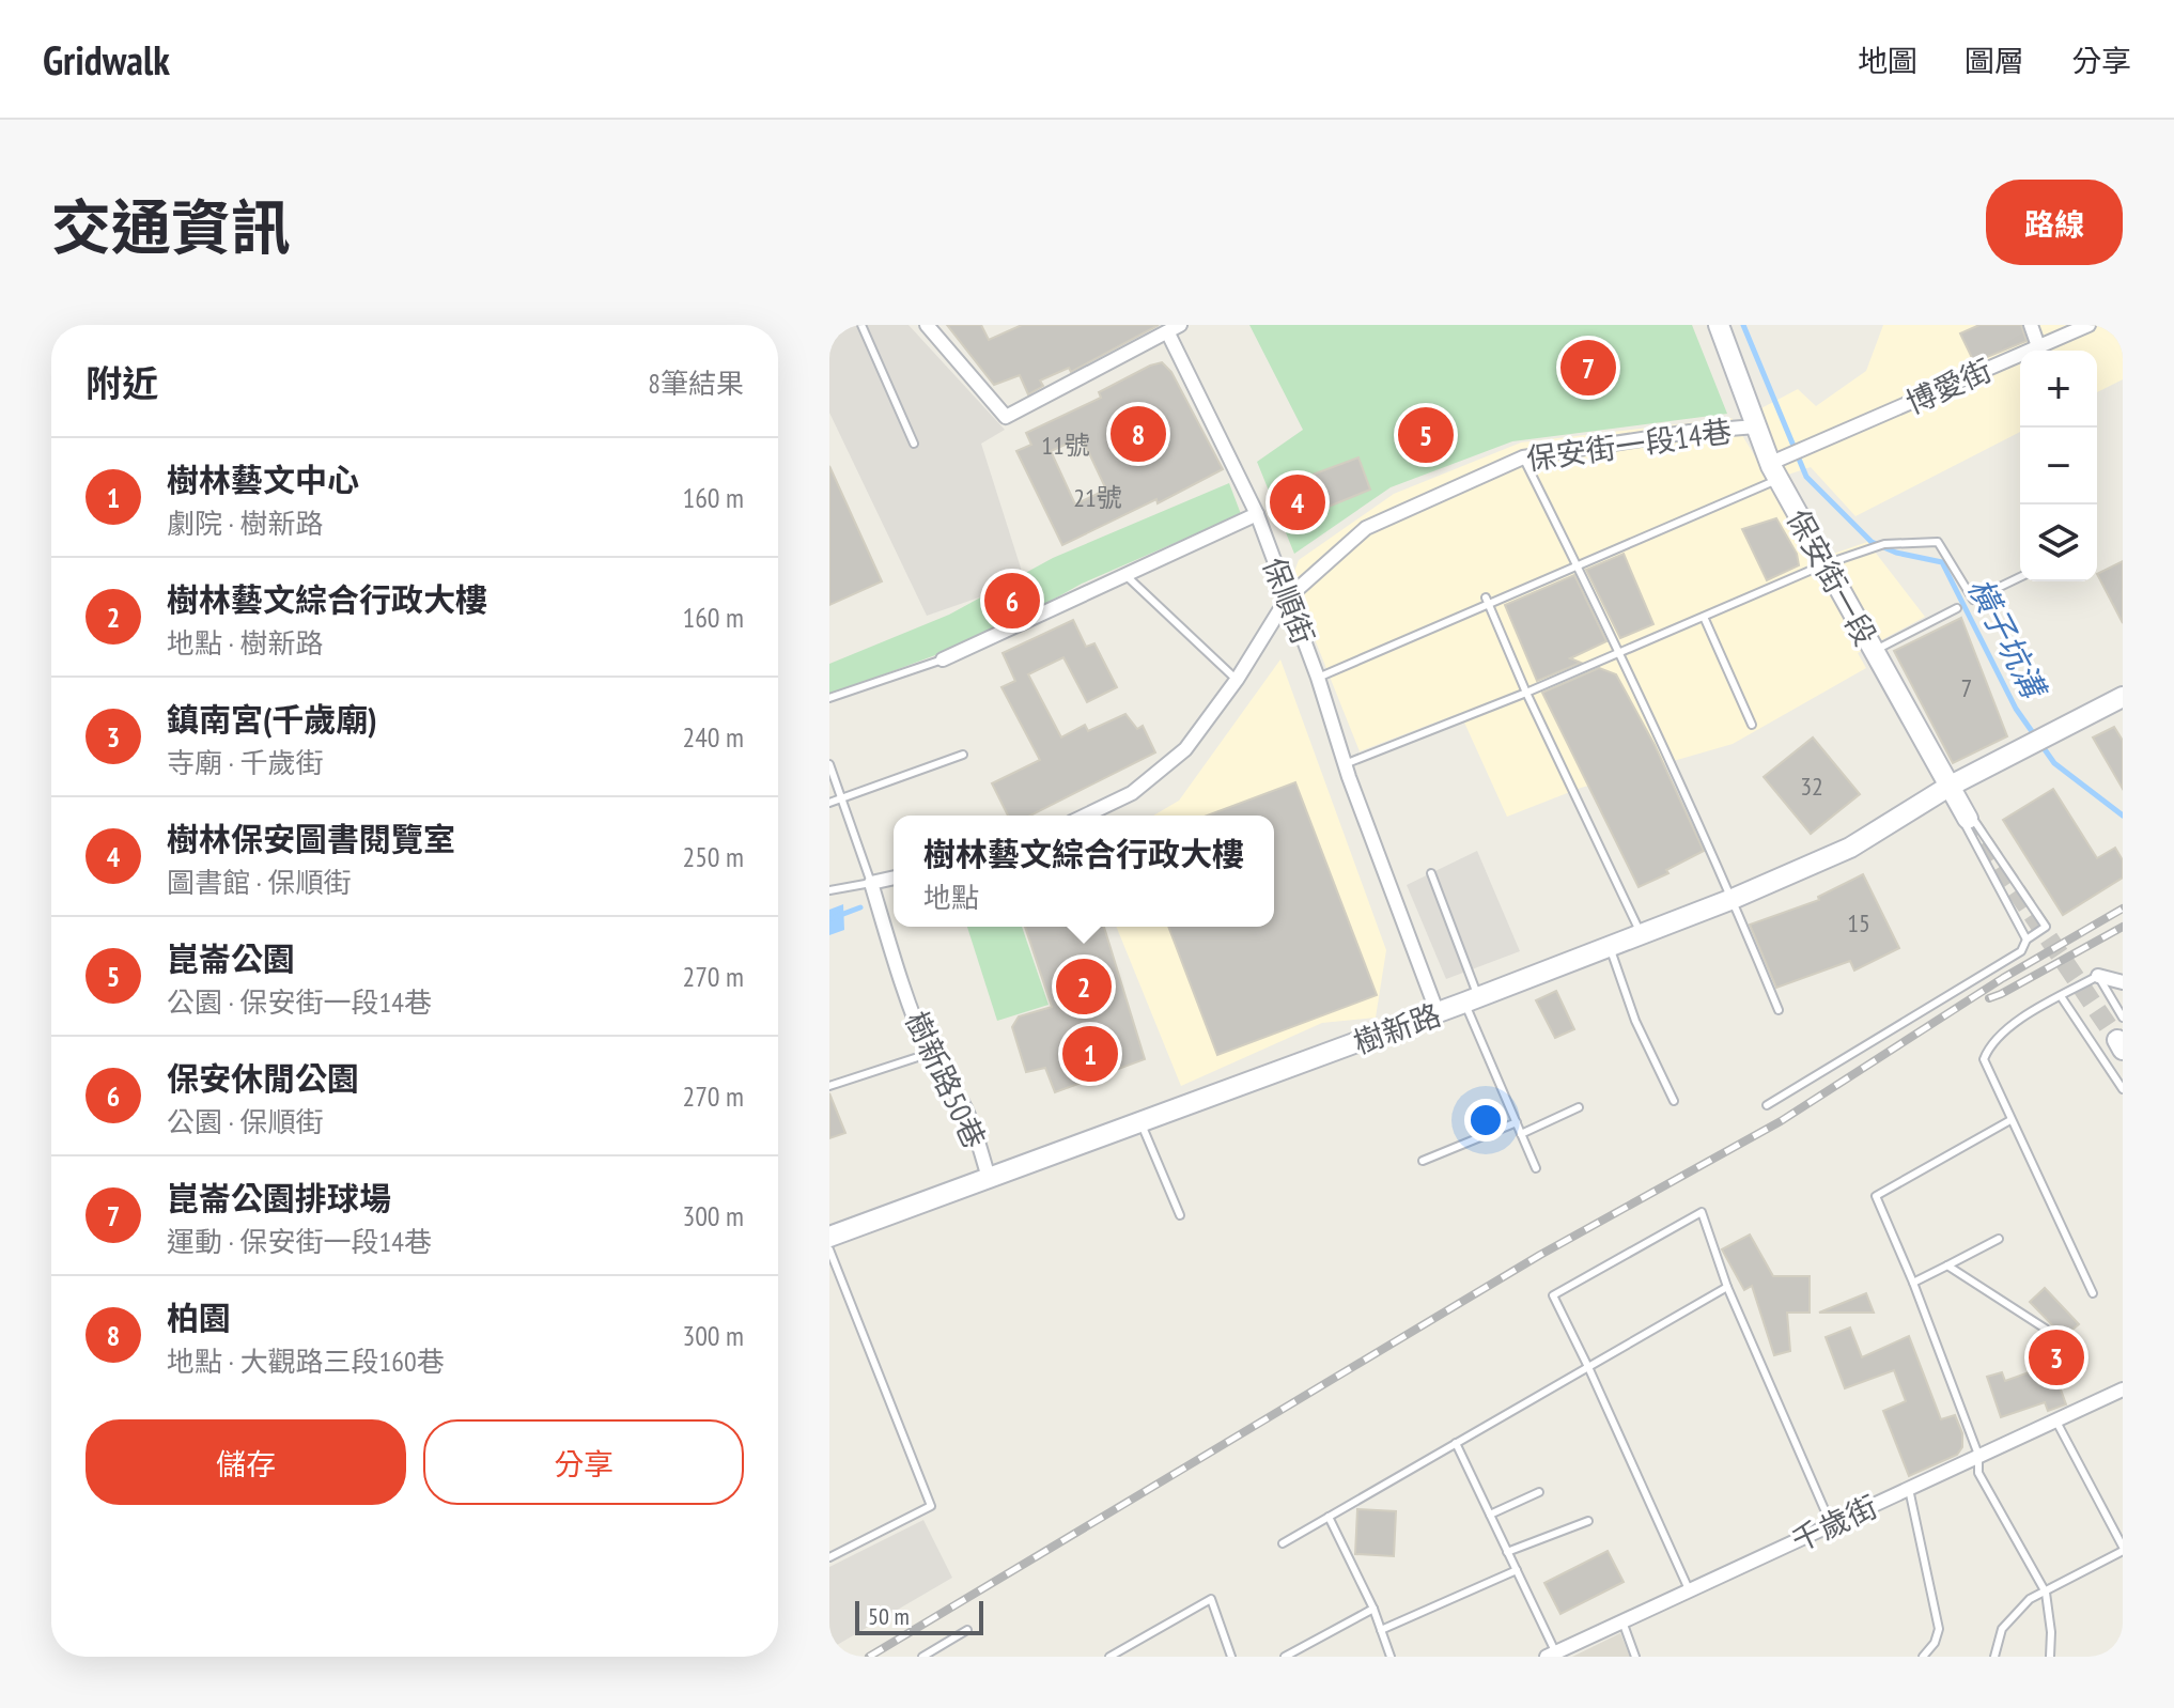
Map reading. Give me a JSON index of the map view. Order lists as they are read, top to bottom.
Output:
{
  "streets": {
    "main road": ["保安街一段", "樹新路"],
    "street": [
      "博愛街",
      "保安街一段14巷",
      "保順街",
      "樹新路50巷",
      "千歲街"
    ]
  },
  "crossings": [
    ["博愛街", "保安街一段"],
    ["保安街一段14巷", "保安街一段"],
    ["保安街一段14巷", "保順街"],
    ["保安街一段", "樹新路"],
    ["保順街", "樹新路"],
    ["樹新路", "樹新路50巷"]
  ],
  "water": ["橫子坑溝"],
  "house_numbers": [
    "11號",
    "21號",
    "7",
    "32",
    "15"
  ],
  "scale_bar": "50 m",
  "page": {
    "header": "Gridwalk",
    "nav": ["地圖", "圖層", "分享"],
    "title": "交通資訊",
    "buttons": [
      "路線",
      ["儲存", "分享"]
    ],
    "heading": ["附近", "8筆結果"],
    "pins": [
      "7",
      "8",
      "5",
      "4",
      "6",
      "2",
      "1",
      "3"
    ],
    "map_buttons": ["+", "−"],
    "list": [
      {
        "mark": "1",
        "name": "樹林藝文中心",
        "note": "劇院 · 樹新路",
        "value": "160 m"
      },
      {
        "mark": "2",
        "name": "樹林藝文綜合行政大樓",
        "note": "地點 · 樹新路",
        "value": "160 m"
      },
      {
        "mark": "3",
        "name": "鎮南宮(千歲廟)",
        "note": "寺廟 · 千歲街",
        "value": "240 m"
      },
      {
        "mark": "4",
        "name": "樹林保安圖書閱覽室",
        "note": "圖書館 · 保順街",
        "value": "250 m"
      },
      {
        "mark": "5",
        "name": "崑崙公園",
        "note": "公園 · 保安街一段14巷",
        "value": "270 m"
      },
      {
        "mark": "6",
        "name": "保安休閒公園",
        "note": "公園 · 保順街",
        "value": "270 m"
      },
      {
        "mark": "7",
        "name": "崑崙公園排球場",
        "note": "運動 · 保安街一段14巷",
        "value": "300 m"
      },
      {
        "mark": "8",
        "name": "柏園",
        "note": "地點 · 大觀路三段160巷",
        "value": "300 m"
      }
    ],
    "popup": ["樹林藝文綜合行政大樓", "地點"],
    "scale": "50 m"
  }
}
